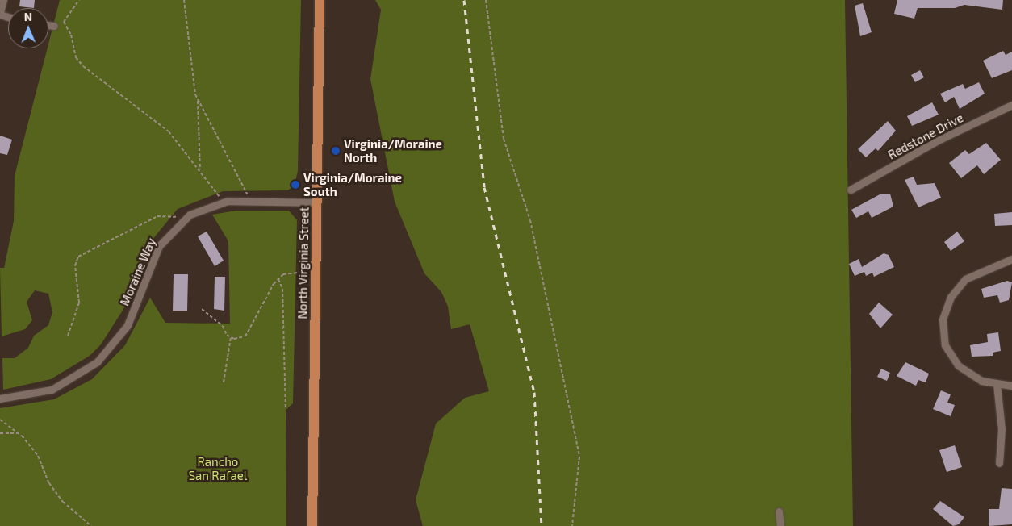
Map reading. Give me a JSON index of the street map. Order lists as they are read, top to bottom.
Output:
{
  "streets": {
    "main road": ["North Virginia Street"],
    "street": ["Redstone Drive", "Moraine Way"]
  },
  "crossings": [
    ["North Virginia Street", "Moraine Way"]
  ],
  "parks": ["Rancho San Rafael"],
  "places": ["Virginia/Moraine North", "Virginia/Moraine South"],
  "north": "top"
}
